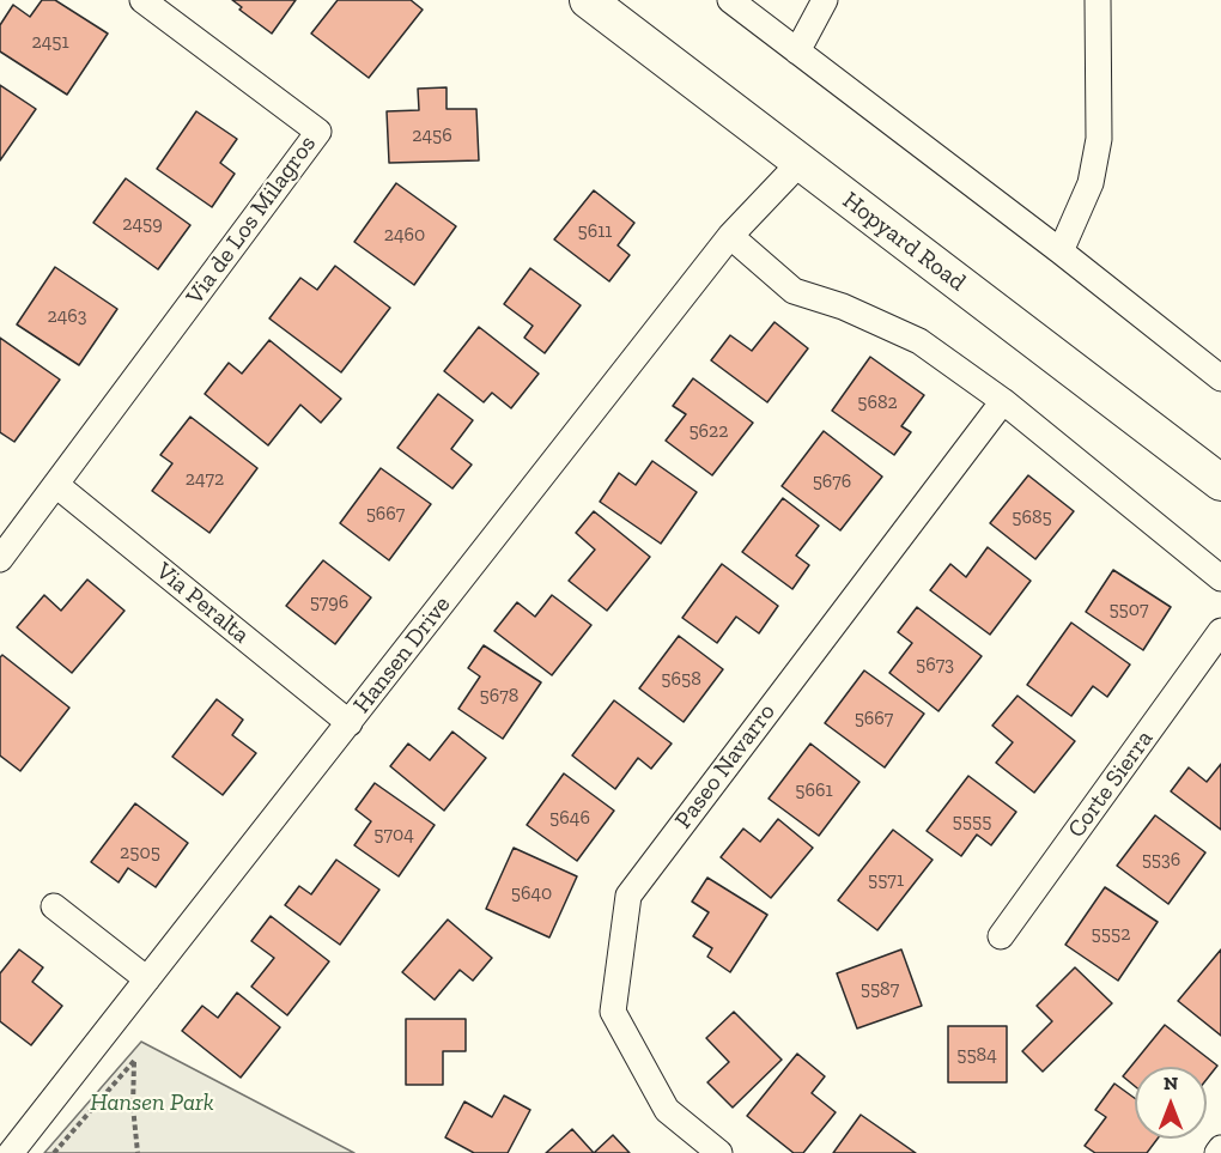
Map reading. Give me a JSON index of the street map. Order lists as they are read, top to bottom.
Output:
{
  "streets": {
    "main road": ["Hopyard Road"],
    "street": [
      "Via de Los Milagros",
      "Via Peralta",
      "Hansen Drive",
      "Paseo Navarro",
      "Corte Sierra"
    ]
  },
  "crossings": [
    ["Via de Los Milagros", "Via Peralta"],
    ["Hopyard Road", "Hansen Drive"],
    ["Via Peralta", "Hansen Drive"]
  ],
  "parks": ["Hansen Park"],
  "house_numbers": [
    "2451",
    "2456",
    "2459",
    "5611",
    "2460",
    "2463",
    "5682",
    "5622",
    "2472",
    "5676",
    "5667",
    "5685",
    "5796",
    "5507",
    "5673",
    "5658",
    "5678",
    "5667",
    "5661",
    "5646",
    "5555",
    "5704",
    "2505",
    "5536",
    "5571",
    "5640",
    "5552",
    "5587",
    "5584"
  ],
  "north": "top"
}
